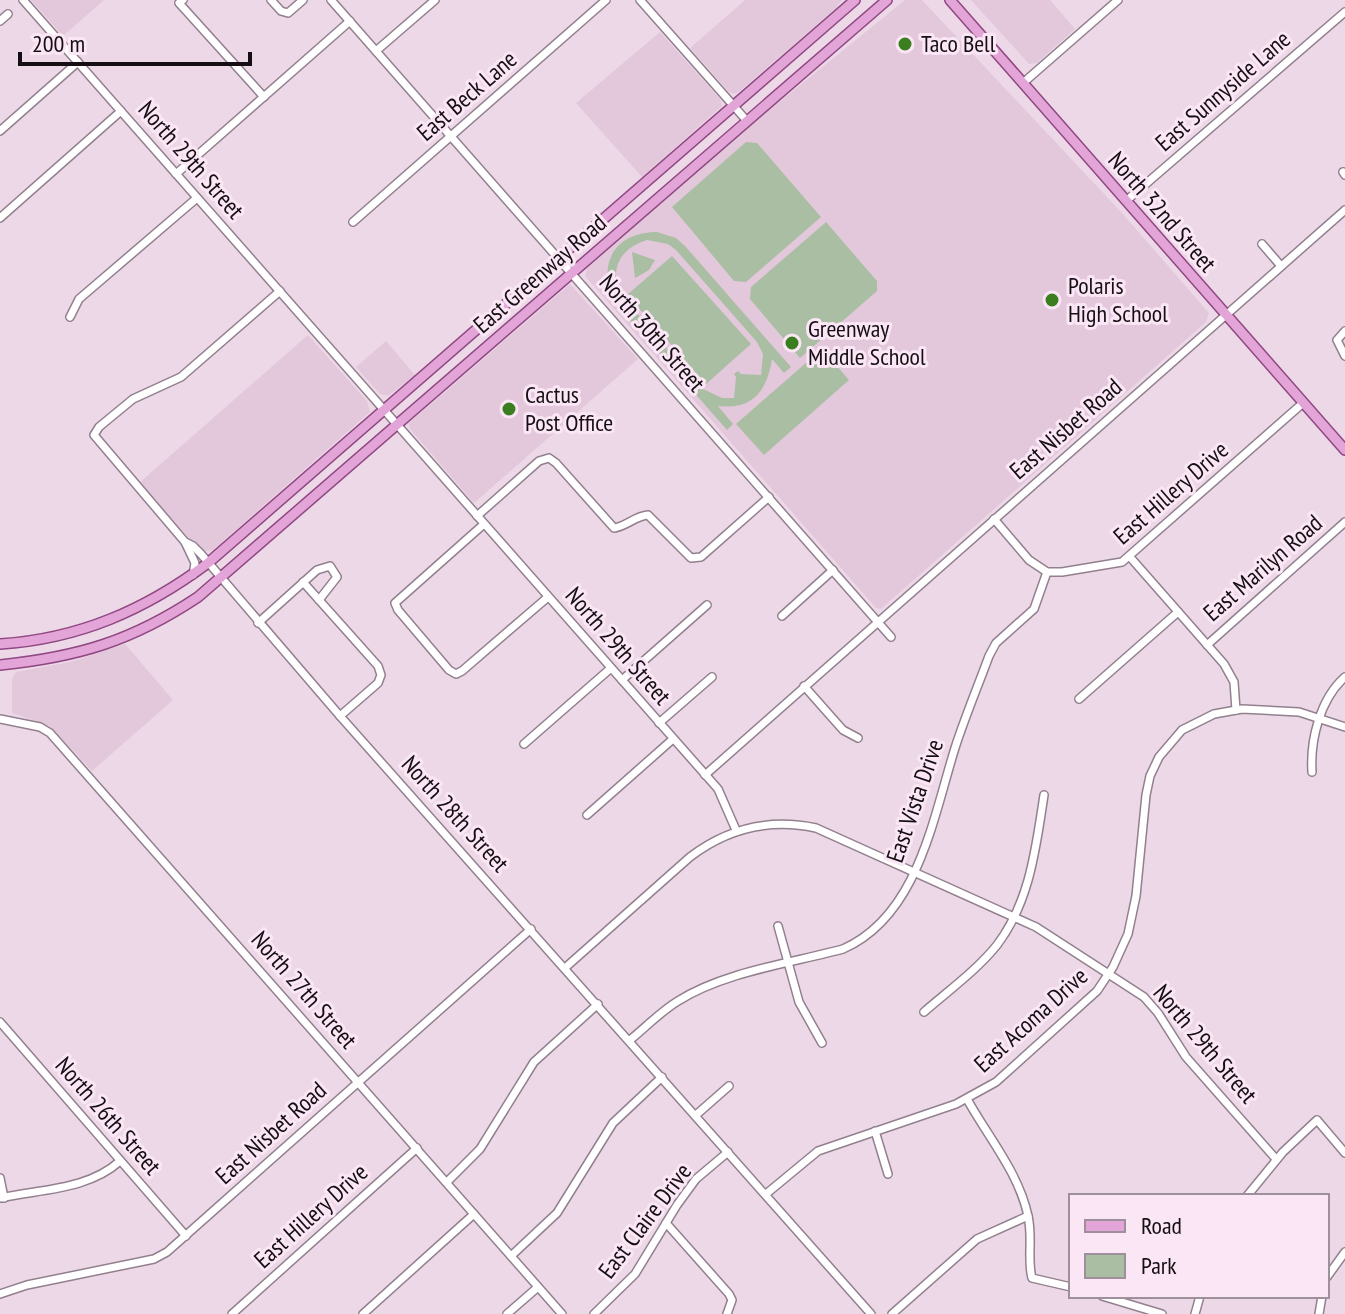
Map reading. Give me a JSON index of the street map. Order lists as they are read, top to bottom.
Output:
{
  "streets": {
    "main road": ["North 32nd Street", "East Greenway Road"],
    "street": [
      "East Sunnyside Lane",
      "East Beck Lane",
      "North 29th Street",
      "North 30th Street",
      "East Nisbet Road",
      "East Hillery Drive",
      "East Marilyn Road",
      "East Vista Drive",
      "North 28th Street",
      "North 27th Street",
      "East Acoma Drive",
      "North 26th Street",
      "East Claire Drive"
    ]
  },
  "crossings": [
    ["East Sunnyside Lane", "North 32nd Street"],
    ["East Beck Lane", "North 30th Street"],
    ["North 29th Street", "East Greenway Road"],
    ["North 29th Street", "East Nisbet Road"],
    ["North 29th Street", "East Vista Drive"],
    ["North 29th Street", "North 28th Street"],
    ["North 29th Street", "East Acoma Drive"],
    ["North 32nd Street", "East Nisbet Road"],
    ["North 32nd Street", "East Hillery Drive"],
    ["East Greenway Road", "North 30th Street"],
    ["East Greenway Road", "North 28th Street"],
    ["North 30th Street", "East Nisbet Road"],
    ["East Nisbet Road", "North 28th Street"],
    ["East Nisbet Road", "North 27th Street"],
    ["East Nisbet Road", "North 26th Street"],
    ["East Hillery Drive", "East Vista Drive"],
    ["East Hillery Drive", "North 27th Street"],
    ["East Vista Drive", "North 28th Street"],
    ["North 28th Street", "East Acoma Drive"],
    ["North 28th Street", "East Claire Drive"]
  ],
  "places": [
    "Taco Bell",
    "Polaris High School",
    "Greenway Middle School",
    "Cactus Post Office"
  ],
  "legend": ["Road", "Park"],
  "scale_bar": "200 m"
}
